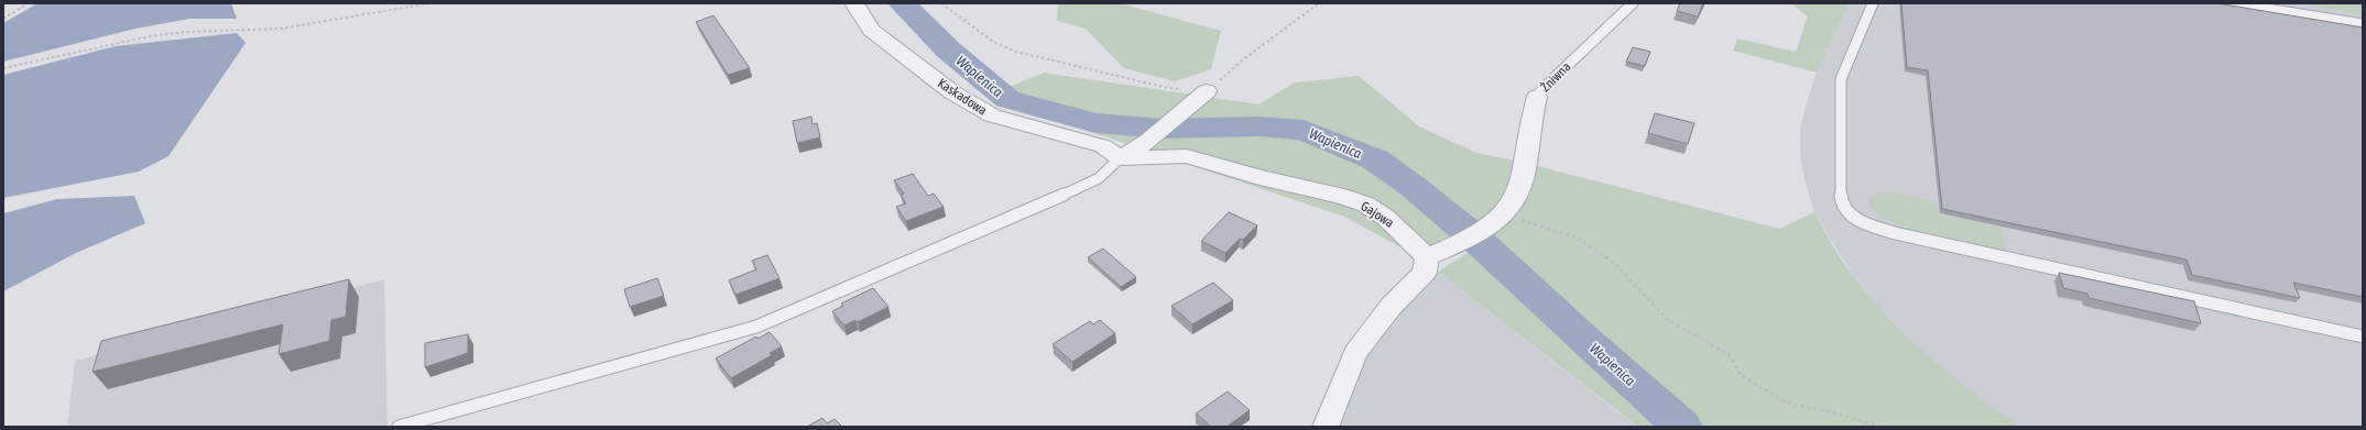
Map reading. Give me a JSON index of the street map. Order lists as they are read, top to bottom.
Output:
{
  "streets": {
    "street": ["Żniwna", "Kaskadowa", "Gajowa"]
  },
  "crossings": [
    ["Kaskadowa", "Gajowa"]
  ],
  "water": ["Wapienica"]
}
